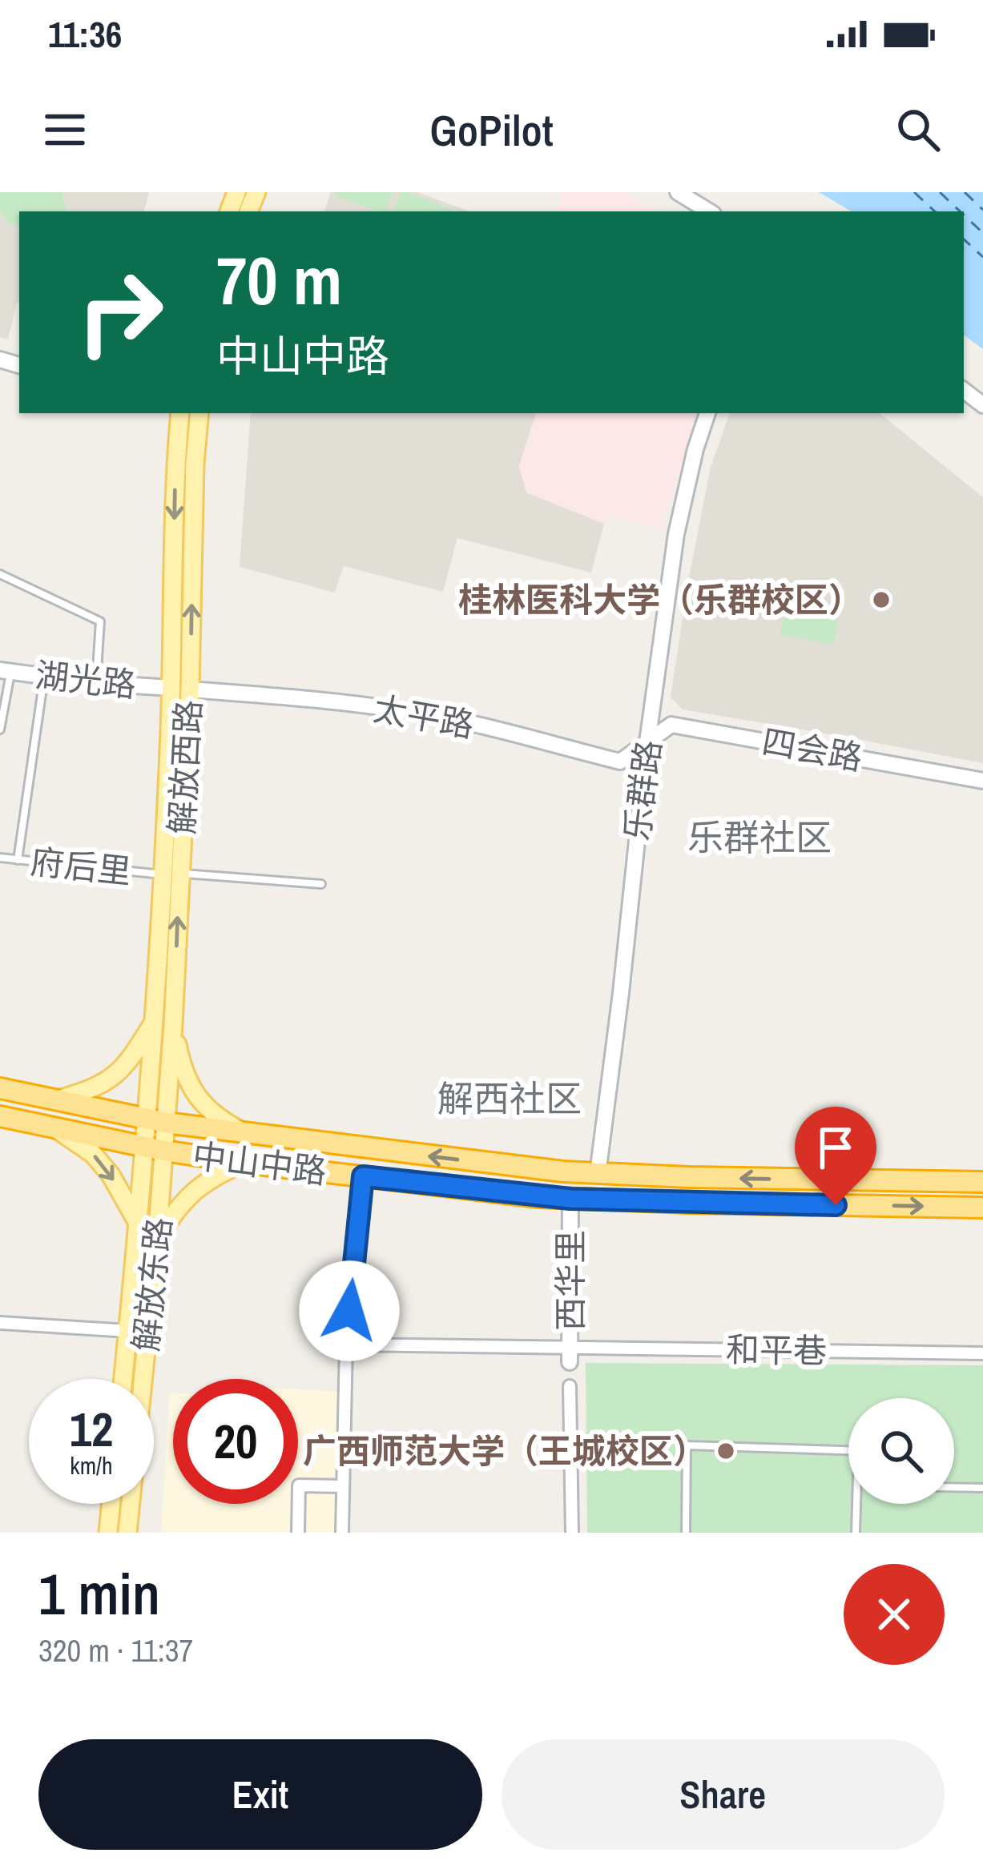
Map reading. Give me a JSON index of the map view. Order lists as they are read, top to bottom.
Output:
{
  "streets": {
    "highway": ["中山中路"],
    "main road": ["解放西路", "解放东路"],
    "street": [
      "湖光路",
      "太平路",
      "四会路",
      "乐群路",
      "西华里",
      "和平巷"
    ],
    "lane": ["府后里"]
  },
  "crossings": [
    ["湖光路", "解放西路"],
    ["太平路", "四会路"],
    ["太平路", "解放西路"],
    ["太平路", "乐群路"],
    ["四会路", "乐群路"],
    ["解放西路", "府后里"],
    ["解放西路", "中山中路"],
    ["乐群路", "中山中路"],
    ["中山中路", "西华里"],
    ["中山中路", "解放东路"],
    ["西华里", "和平巷"]
  ],
  "districts": ["乐群社区", "解西社区"],
  "places": ["桂林医科大学（乐群校区）", "广西师范大学（王城校区）"],
  "page": {
    "status": "11:36",
    "header": "GoPilot",
    "turn": ["70 m", "中山中路"],
    "speed": "12 km/h",
    "limit": "20",
    "heading": ["1 min", "320 m · 11:37"],
    "buttons": ["Exit", "Share"]
  }
}
